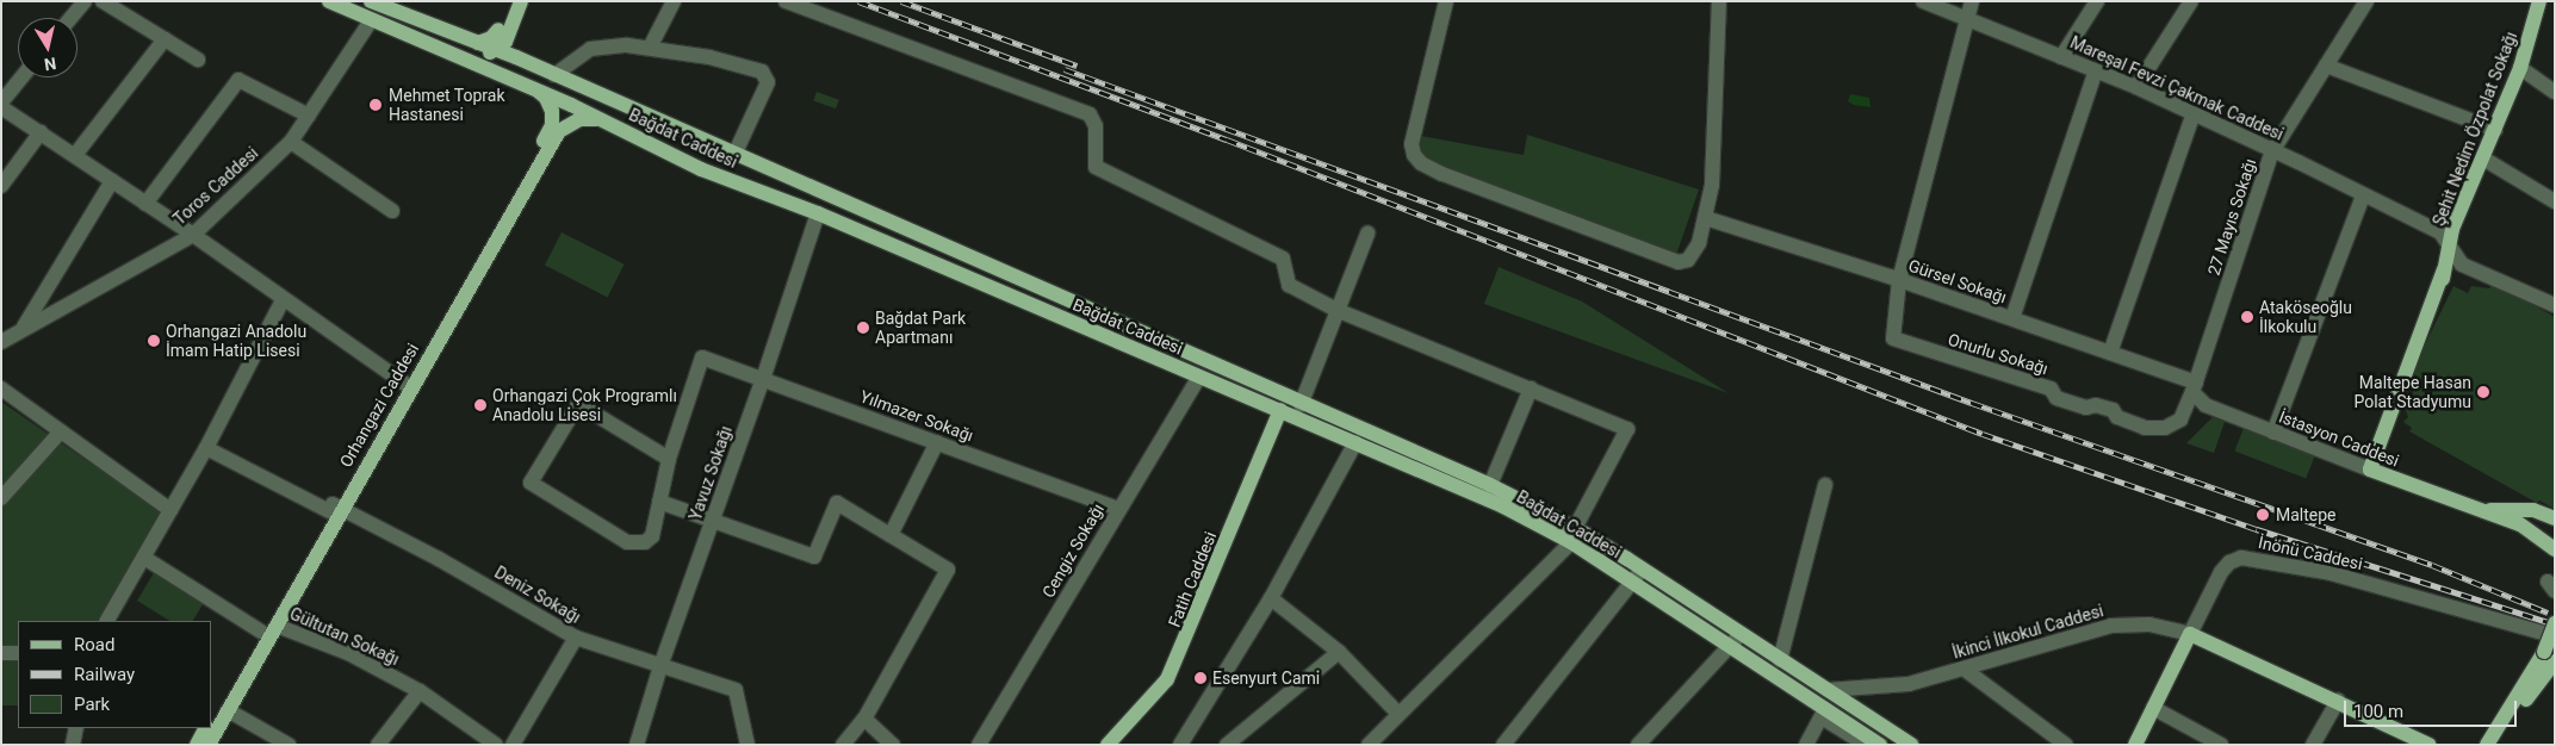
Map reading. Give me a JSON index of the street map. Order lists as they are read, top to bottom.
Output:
{
  "streets": {
    "main road": [
      "Şehit Nedim Özpolat Sokağı",
      "Bağdat Caddesi",
      "Orhangazi Caddesi",
      "İstasyon Caddesi",
      "İnönü Caddesi",
      "Fatih Caddesi",
      "İkinci İlkokul Caddesi"
    ],
    "street": [
      "Mareşal Fevzi Çakmak Caddesi",
      "Toros Caddesi",
      "27 Mayıs Sokağı",
      "Gürsel Sokağı",
      "Onurlu Sokağı",
      "Yılmazer Sokağı",
      "Yavuz Sokağı",
      "Cengiz Sokağı",
      "Deniz Sokağı",
      "Gültutan Sokağı"
    ]
  },
  "crossings": [
    ["Mareşal Fevzi Çakmak Caddesi", "Şehit Nedim Özpolat Sokağı"],
    ["Mareşal Fevzi Çakmak Caddesi", "27 Mayıs Sokağı"],
    ["Şehit Nedim Özpolat Sokağı", "İstasyon Caddesi"],
    ["Bağdat Caddesi", "Toros Caddesi"],
    ["Bağdat Caddesi", "Orhangazi Caddesi"],
    ["Bağdat Caddesi", "Yavuz Sokağı"],
    ["Bağdat Caddesi", "Cengiz Sokağı"],
    ["Bağdat Caddesi", "Fatih Caddesi"],
    ["Bağdat Caddesi", "İkinci İlkokul Caddesi"],
    ["27 Mayıs Sokağı", "Gürsel Sokağı"],
    ["27 Mayıs Sokağı", "Onurlu Sokağı"],
    ["27 Mayıs Sokağı", "İstasyon Caddesi"],
    ["Gürsel Sokağı", "Onurlu Sokağı"],
    ["Gürsel Sokağı", "İstasyon Caddesi"],
    ["Onurlu Sokağı", "İstasyon Caddesi"],
    ["Orhangazi Caddesi", "Deniz Sokağı"],
    ["Orhangazi Caddesi", "Gültutan Sokağı"],
    ["Yılmazer Sokağı", "Yavuz Sokağı"],
    ["Yılmazer Sokağı", "Cengiz Sokağı"],
    ["Yavuz Sokağı", "Deniz Sokağı"],
    ["İnönü Caddesi", "İkinci İlkokul Caddesi"]
  ],
  "places": [
    "Mehmet Toprak Hastanesi",
    "Ataköseoğlu İlkokulu",
    "Bağdat Park Apartmanı",
    "Orhangazi Anadolu İmam Hatip Lisesi",
    "Maltepe Hasan Polat Stadyumu",
    "Orhangazi Çok Programlı Anadolu Lisesi",
    "Maltepe",
    "Esenyurt Cami"
  ],
  "legend": ["Road", "Railway", "Park"],
  "scale_bar": "100 m",
  "north": "bottom"
}
